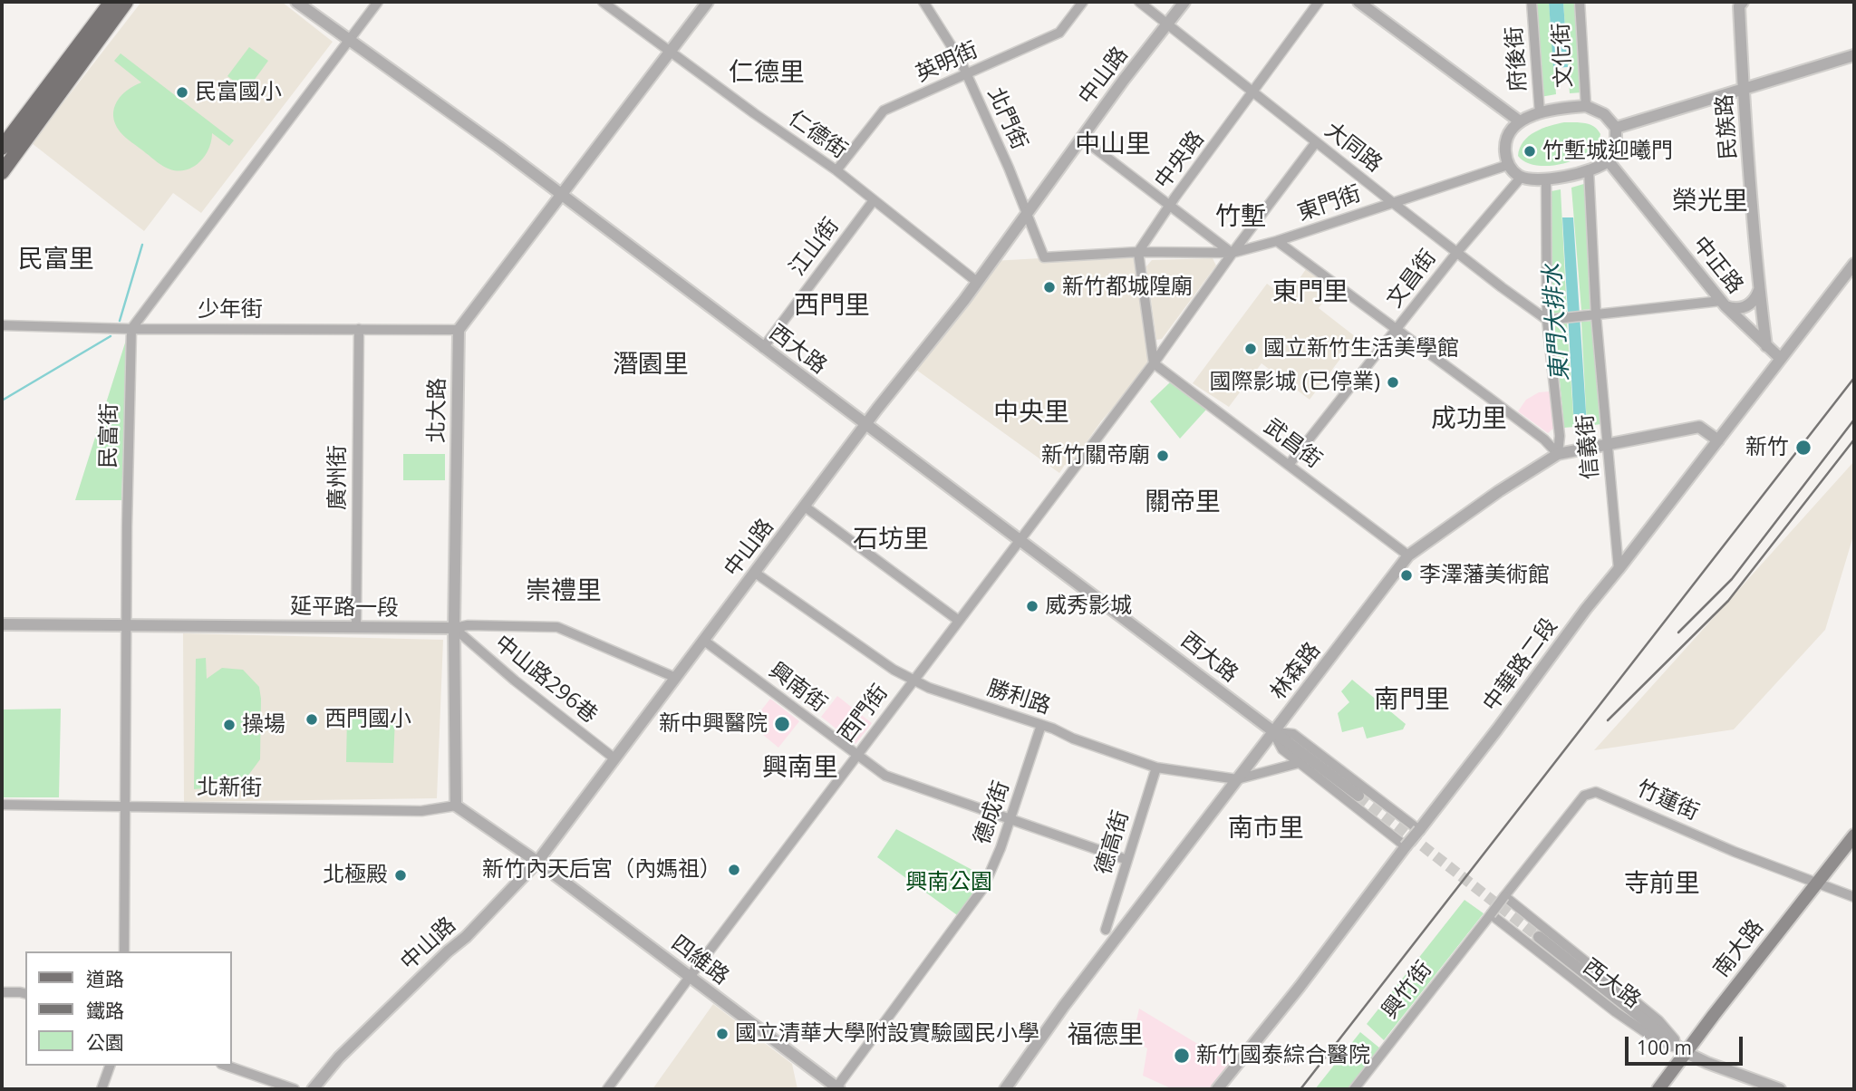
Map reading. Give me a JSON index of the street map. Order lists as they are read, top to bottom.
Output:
{
  "streets": {
    "main road": ["南大路"],
    "street": [
      "文化街",
      "府後街",
      "英明街",
      "中山路",
      "北門街",
      "民族路",
      "仁德街",
      "大同路",
      "中央路",
      "東門街",
      "江山街",
      "中正路",
      "文昌街",
      "少年街",
      "西大路",
      "北大路",
      "民富街",
      "武昌街",
      "信義街",
      "廣州街",
      "延平路一段",
      "中華路二段",
      "林森路",
      "中山路296巷",
      "興南街",
      "勝利路",
      "西門街",
      "北新街",
      "竹蓮街",
      "德成街",
      "德高街",
      "四維路",
      "興竹街"
    ]
  },
  "crossings": [
    ["文化街", "府後街"],
    ["文化街", "東門街"],
    ["文化街", "中正路"],
    ["文化街", "文昌街"],
    ["文化街", "信義街"],
    ["府後街", "東門街"],
    ["府後街", "中正路"],
    ["府後街", "文昌街"],
    ["府後街", "信義街"],
    ["英明街", "北門街"],
    ["英明街", "仁德街"],
    ["中山路", "北門街"],
    ["中山路", "仁德街"],
    ["中山路", "大同路"],
    ["中山路", "西大路"],
    ["中山路", "延平路一段"],
    ["中山路", "中山路296巷"],
    ["中山路", "興南街"],
    ["中山路", "勝利路"],
    ["中山路", "四維路"],
    ["北門街", "東門街"],
    ["民族路", "中正路"],
    ["仁德街", "江山街"],
    ["大同路", "中央路"],
    ["大同路", "東門街"],
    ["大同路", "文昌街"],
    ["大同路", "西門街"],
    ["中央路", "東門街"],
    ["東門街", "中正路"],
    ["東門街", "文昌街"],
    ["東門街", "信義街"],
    ["東門街", "西門街"],
    ["江山街", "西大路"],
    ["中正路", "文昌街"],
    ["中正路", "信義街"],
    ["中正路", "中華路二段"],
    ["文昌街", "武昌街"],
    ["文昌街", "信義街"],
    ["少年街", "北大路"],
    ["少年街", "民富街"],
    ["少年街", "廣州街"],
    ["西大路", "中華路二段"],
    ["西大路", "林森路"],
    ["西大路", "勝利路"],
    ["西大路", "西門街"],
    ["西大路", "竹蓮街"],
    ["西大路", "南大路"],
    ["西大路", "興竹街"],
    ["北大路", "延平路一段"],
    ["北大路", "中山路296巷"],
    ["北大路", "北新街"],
    ["民富街", "延平路一段"],
    ["民富街", "北新街"],
    ["武昌街", "林森路"],
    ["武昌街", "西門街"],
    ["信義街", "中華路二段"],
    ["信義街", "林森路"],
    ["廣州街", "延平路一段"],
    ["延平路一段", "中山路296巷"],
    ["中華路二段", "林森路"],
    ["林森路", "勝利路"],
    ["興南街", "西門街"],
    ["興南街", "德成街"],
    ["興南街", "德高街"],
    ["勝利路", "西門街"],
    ["勝利路", "德成街"],
    ["勝利路", "德高街"],
    ["西門街", "四維路"],
    ["竹蓮街", "南大路"],
    ["竹蓮街", "興竹街"],
    ["德成街", "四維路"]
  ],
  "districts": [
    "仁德里",
    "中山里",
    "榮光里",
    "竹塹",
    "民富里",
    "東門里",
    "西門里",
    "潛園里",
    "中央里",
    "成功里",
    "關帝里",
    "石坊里",
    "崇禮里",
    "南門里",
    "興南里",
    "南市里",
    "寺前里",
    "福德里"
  ],
  "water": ["東門大排水"],
  "parks": ["興南公園"],
  "places": [
    "民富國小",
    "竹塹城迎曦門",
    "新竹都城隍廟",
    "國立新竹生活美學館",
    "國際影城 (已停業)",
    "新竹",
    "新竹關帝廟",
    "李澤藩美術館",
    "威秀影城",
    "西門國小",
    "新中興醫院",
    "操場",
    "新竹內天后宮（內媽祖）",
    "北極殿",
    "國立清華大學附設實驗國民小學",
    "新竹國泰綜合醫院"
  ],
  "legend": ["道路", "鐵路", "公園"],
  "scale_bar": "100 m"
}
